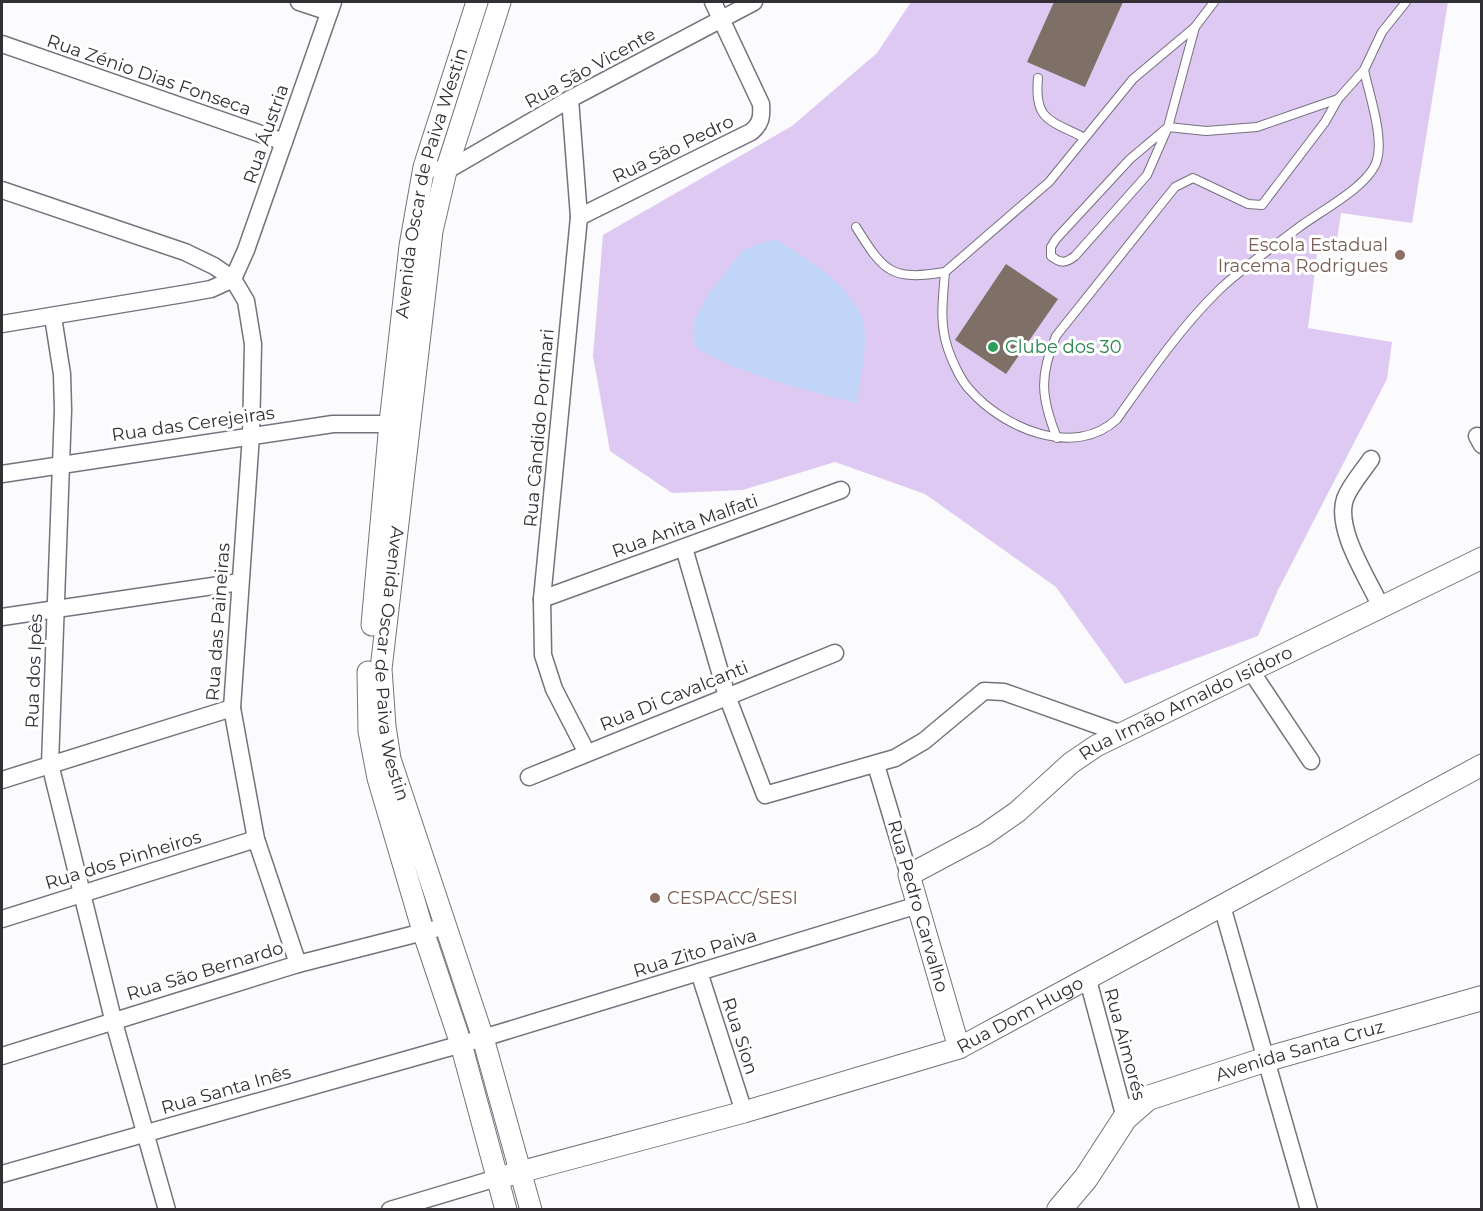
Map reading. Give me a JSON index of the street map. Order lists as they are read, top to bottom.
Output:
{
  "streets": {
    "main road": ["Avenida Santa Cruz"],
    "street": [
      "Rua São Vicente",
      "Rua Zénio Dias Fonseca",
      "Rua Áustria",
      "Rua São Pedro",
      "Avenida Oscar de Paiva Westin",
      "Rua das Cerejeiras",
      "Rua Cândido Portinari",
      "Rua Anita Malfati",
      "Rua das Paineiras",
      "Rua dos Ipês",
      "Rua Di Cavalcanti",
      "Rua Irmão Arnaldo Isidoro",
      "Rua dos Pinheiros",
      "Rua Pedro Carvalho",
      "Rua Zito Paiva",
      "Rua São Bernardo",
      "Rua Dom Hugo",
      "Rua Sion",
      "Rua Aimorés",
      "Rua Santa Inês"
    ]
  },
  "crossings": [
    ["Rua São Vicente", "Rua São Pedro"],
    ["Rua São Vicente", "Avenida Oscar de Paiva Westin"],
    ["Rua São Vicente", "Rua Cândido Portinari"],
    ["Rua Zénio Dias Fonseca", "Rua Áustria"],
    ["Rua Áustria", "Rua das Paineiras"],
    ["Rua São Pedro", "Rua Cândido Portinari"],
    ["Avenida Oscar de Paiva Westin", "Rua das Cerejeiras"],
    ["Avenida Oscar de Paiva Westin", "Rua Zito Paiva"],
    ["Avenida Oscar de Paiva Westin", "Rua São Bernardo"],
    ["Avenida Oscar de Paiva Westin", "Rua Dom Hugo"],
    ["Avenida Oscar de Paiva Westin", "Rua Santa Inês"],
    ["Rua das Cerejeiras", "Rua das Paineiras"],
    ["Rua das Cerejeiras", "Rua dos Ipês"],
    ["Rua Cândido Portinari", "Rua Anita Malfati"],
    ["Rua Cândido Portinari", "Rua Di Cavalcanti"],
    ["Rua das Paineiras", "Rua dos Pinheiros"],
    ["Rua das Paineiras", "Rua São Bernardo"],
    ["Rua dos Ipês", "Rua dos Pinheiros"],
    ["Rua dos Ipês", "Rua São Bernardo"],
    ["Rua dos Ipês", "Rua Santa Inês"],
    ["Rua Irmão Arnaldo Isidoro", "Rua Pedro Carvalho"],
    ["Rua Pedro Carvalho", "Rua Zito Paiva"],
    ["Rua Pedro Carvalho", "Rua Dom Hugo"],
    ["Rua Zito Paiva", "Rua Sion"],
    ["Rua Zito Paiva", "Rua Santa Inês"],
    ["Rua Dom Hugo", "Rua Sion"],
    ["Rua Dom Hugo", "Rua Aimorés"],
    ["Rua Aimorés", "Avenida Santa Cruz"]
  ],
  "places": ["Escola Estadual Iracema Rodrigues", "Clube dos 30", "CESPACC/SESI"]
}
